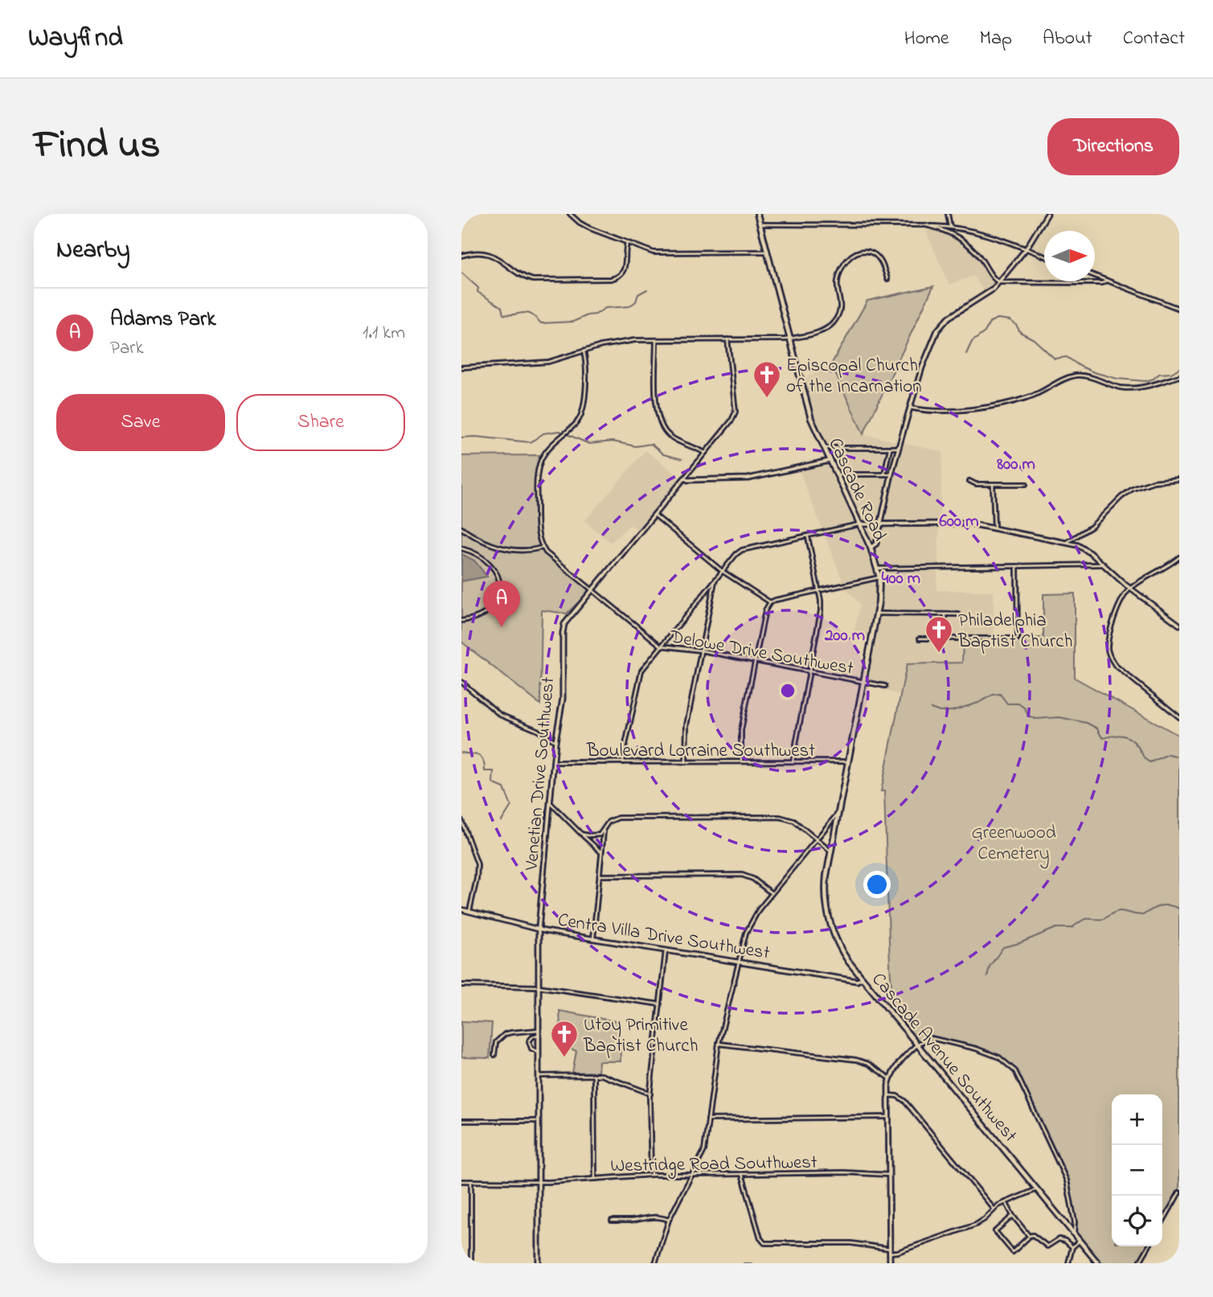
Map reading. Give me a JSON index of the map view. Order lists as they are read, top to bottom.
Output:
{
  "streets": {
    "main road": ["Cascade Road", "Cascade Avenue Southwest"],
    "street": [
      "Delowe Drive Southwest",
      "Boulevard Lorraine Southwest",
      "Venetian Drive Southwest",
      "Centra Villa Drive Southwest",
      "Westridge Road Southwest"
    ]
  },
  "crossings": [
    ["Cascade Road", "Delowe Drive Southwest"],
    ["Cascade Road", "Boulevard Lorraine Southwest"],
    ["Cascade Road", "Cascade Avenue Southwest"],
    ["Delowe Drive Southwest", "Venetian Drive Southwest"],
    ["Boulevard Lorraine Southwest", "Venetian Drive Southwest"],
    ["Venetian Drive Southwest", "Centra Villa Drive Southwest"],
    ["Venetian Drive Southwest", "Westridge Road Southwest"],
    ["Centra Villa Drive Southwest", "Cascade Avenue Southwest"]
  ],
  "parks": ["Greenwood Cemetery"],
  "places": {
    "church": ["Episcopal Church of the Incarnation", "Philadelphia Baptist Church", "Utoy Primitive Baptist Church"]
  },
  "north": "right",
  "page": {
    "header": "Wayfind",
    "nav": [
      "Home",
      "Map",
      "About",
      "Contact"
    ],
    "title": "Find us",
    "buttons": [
      "Directions",
      ["Save", "Share"]
    ],
    "heading": "Nearby",
    "list": [
      {
        "mark": "A",
        "name": "Adams Park",
        "note": "Park",
        "value": "1.1 km"
      }
    ],
    "pins": "A",
    "map_buttons": ["+", "−"]
  },
  "rings": [
    "800 m",
    "600 m",
    "400 m",
    "200 m"
  ]
}
